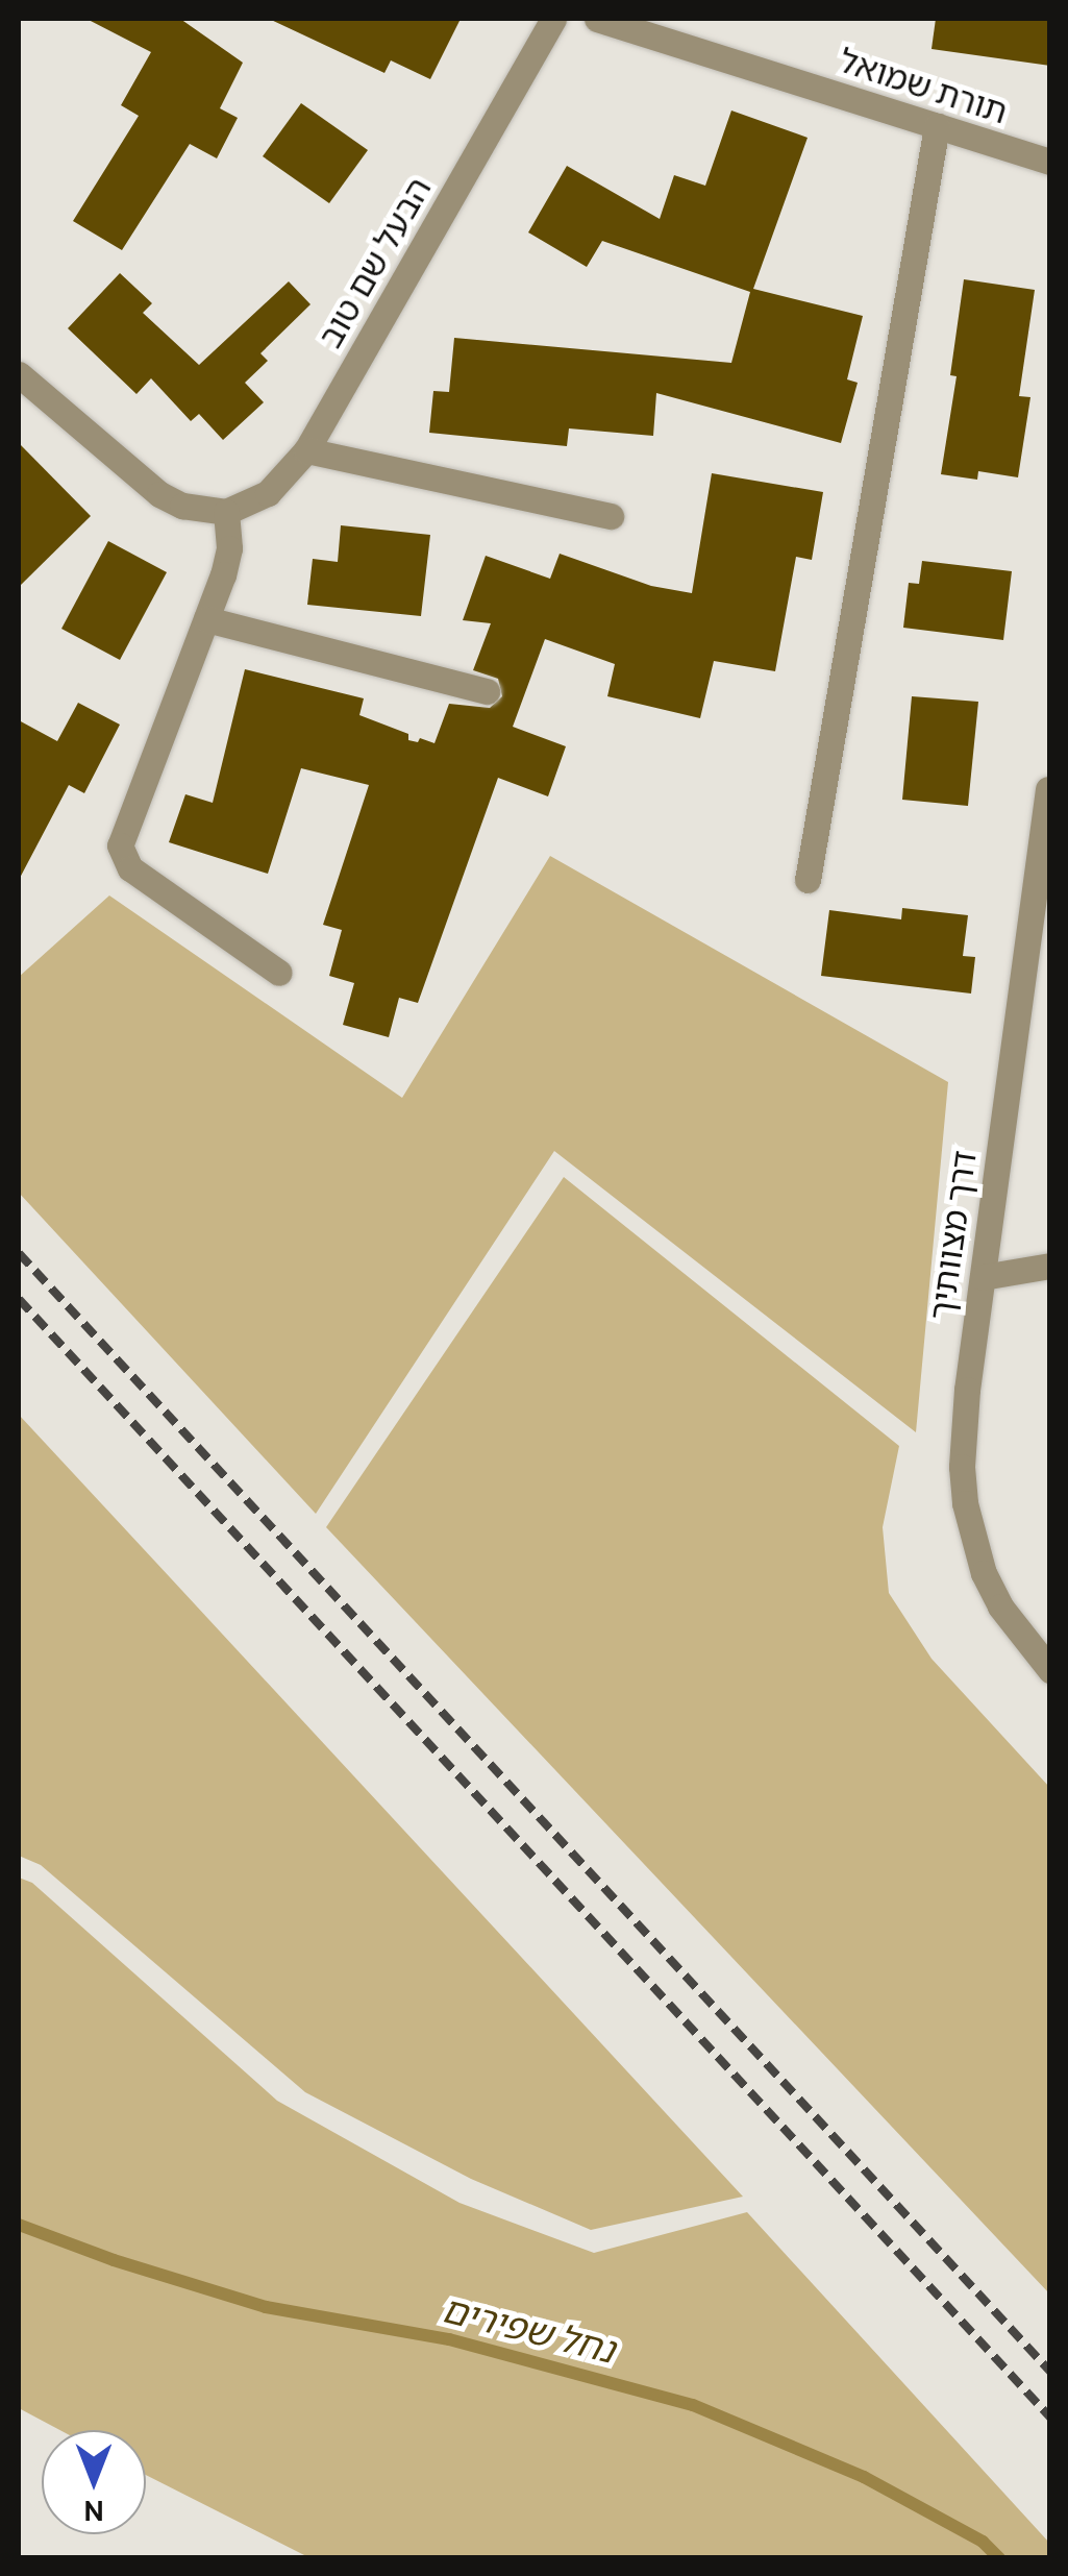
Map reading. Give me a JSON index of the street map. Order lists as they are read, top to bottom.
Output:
{
  "streets": {
    "street": ["תורת שמואל", "הבעל שם טוב", "דרך מצוותיך"]
  },
  "water": ["נחל שפירים"],
  "north": "bottom"
}
